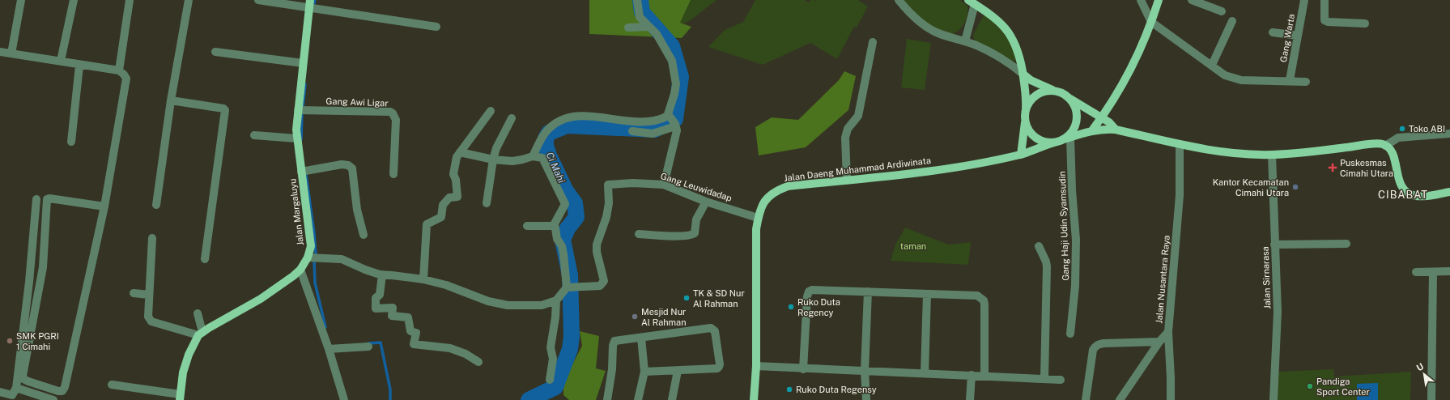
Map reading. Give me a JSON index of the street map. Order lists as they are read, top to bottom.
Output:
{
  "streets": {
    "main road": ["Jalan Daeng Muhammad Ardiwinata", "Jalan Margaluyu"],
    "street": [
      "Gang Warta",
      "Gang Awi Ligar",
      "Gang Leuwidadap",
      "Gang Haji Udin Syamsudin",
      "Jalan Sirnarasa",
      "Jalan Nusantara Raya"
    ]
  },
  "crossings": [
    ["Gang Awi Ligar", "Jalan Margaluyu"],
    ["Jalan Daeng Muhammad Ardiwinata", "Gang Leuwidadap"],
    ["Jalan Daeng Muhammad Ardiwinata", "Gang Haji Udin Syamsudin"],
    ["Jalan Daeng Muhammad Ardiwinata", "Jalan Sirnarasa"],
    ["Jalan Daeng Muhammad Ardiwinata", "Jalan Nusantara Raya"]
  ],
  "districts": ["CIBABAT"],
  "water": ["Ci Mahi"],
  "parks": ["taman"],
  "places": {
    "other": [
      "Toko ABI",
      "Kantor Kecamatan Cimahi Utara",
      "TK & SD Nur Al Rahman",
      "Ruko Duta Regency",
      "Mesjid Nur Al Rahman",
      "SMK PGRI 1 Cimahi",
      "Pandiga Sport Center",
      "Ruko Duta Regensy"
    ],
    "health": ["Puskesmas Cimahi Utara"]
  },
  "north": "top left"
}
